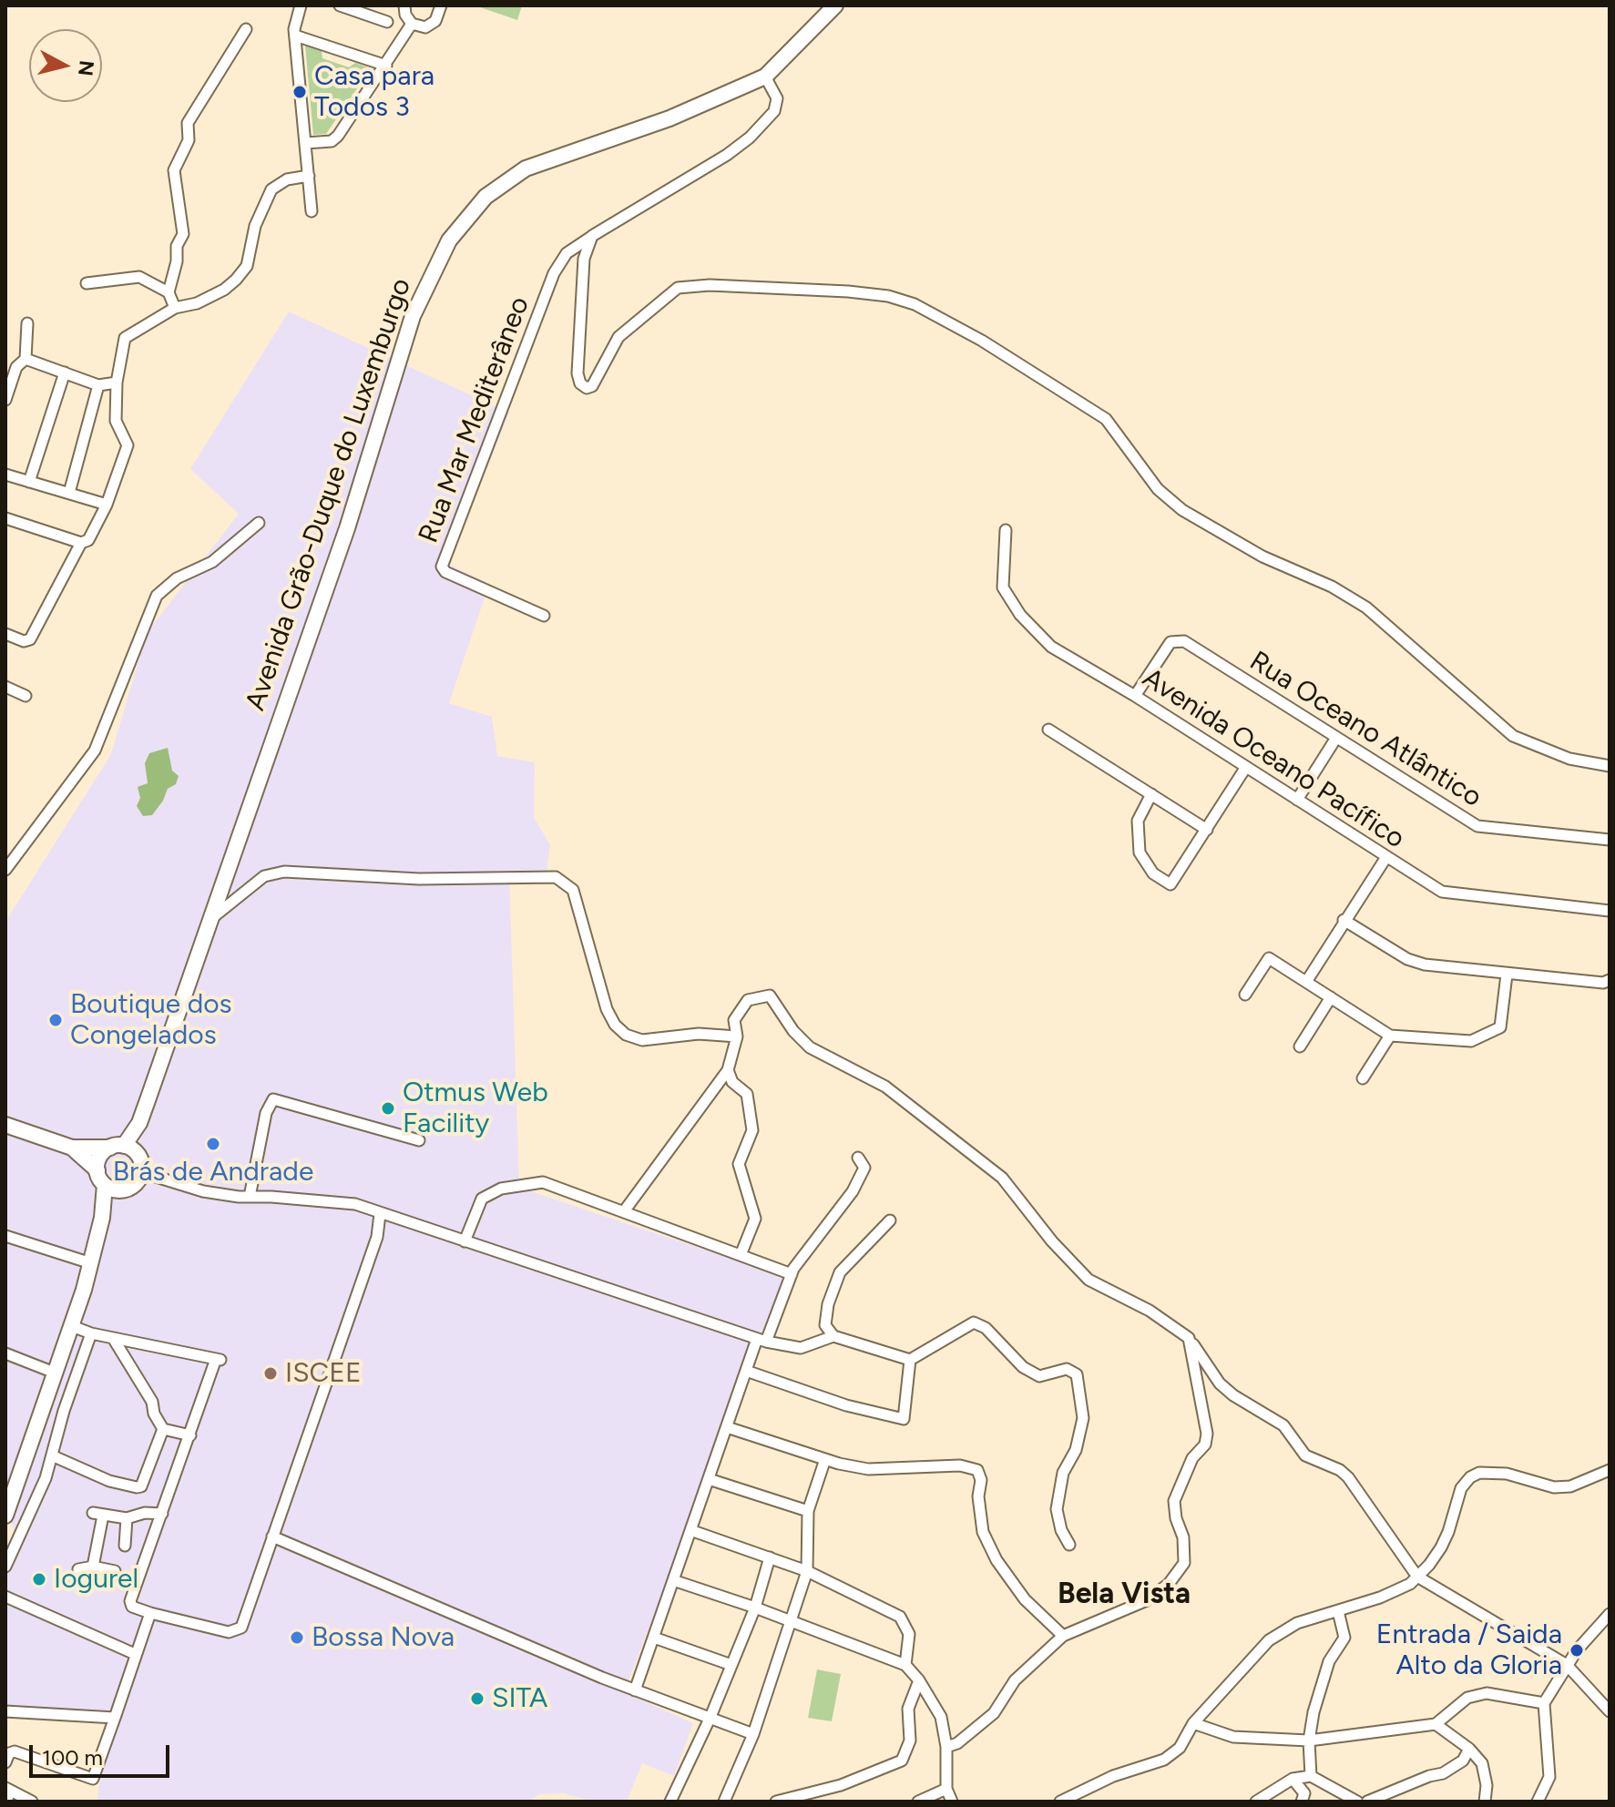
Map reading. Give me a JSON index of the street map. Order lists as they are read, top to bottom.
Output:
{
  "streets": {
    "main road": ["Avenida Grão-Duque do Luxemburgo"],
    "street": ["Rua Mar Mediterâneo", "Rua Oceano Atlântico", "Avenida Oceano Pacífico"]
  },
  "crossings": [
    ["Rua Oceano Atlântico", "Avenida Oceano Pacífico"]
  ],
  "districts": ["Bela Vista"],
  "places": [
    "Casa para Todos 3",
    "Boutique dos Congelados",
    "Otmus Web Facility",
    "Brás de Andrade",
    "ISCEE",
    "Iogurel",
    "Bossa Nova",
    "Entrada / Saida Alto da Gloria",
    "SITA"
  ],
  "scale_bar": "100 m",
  "north": "right"
}
